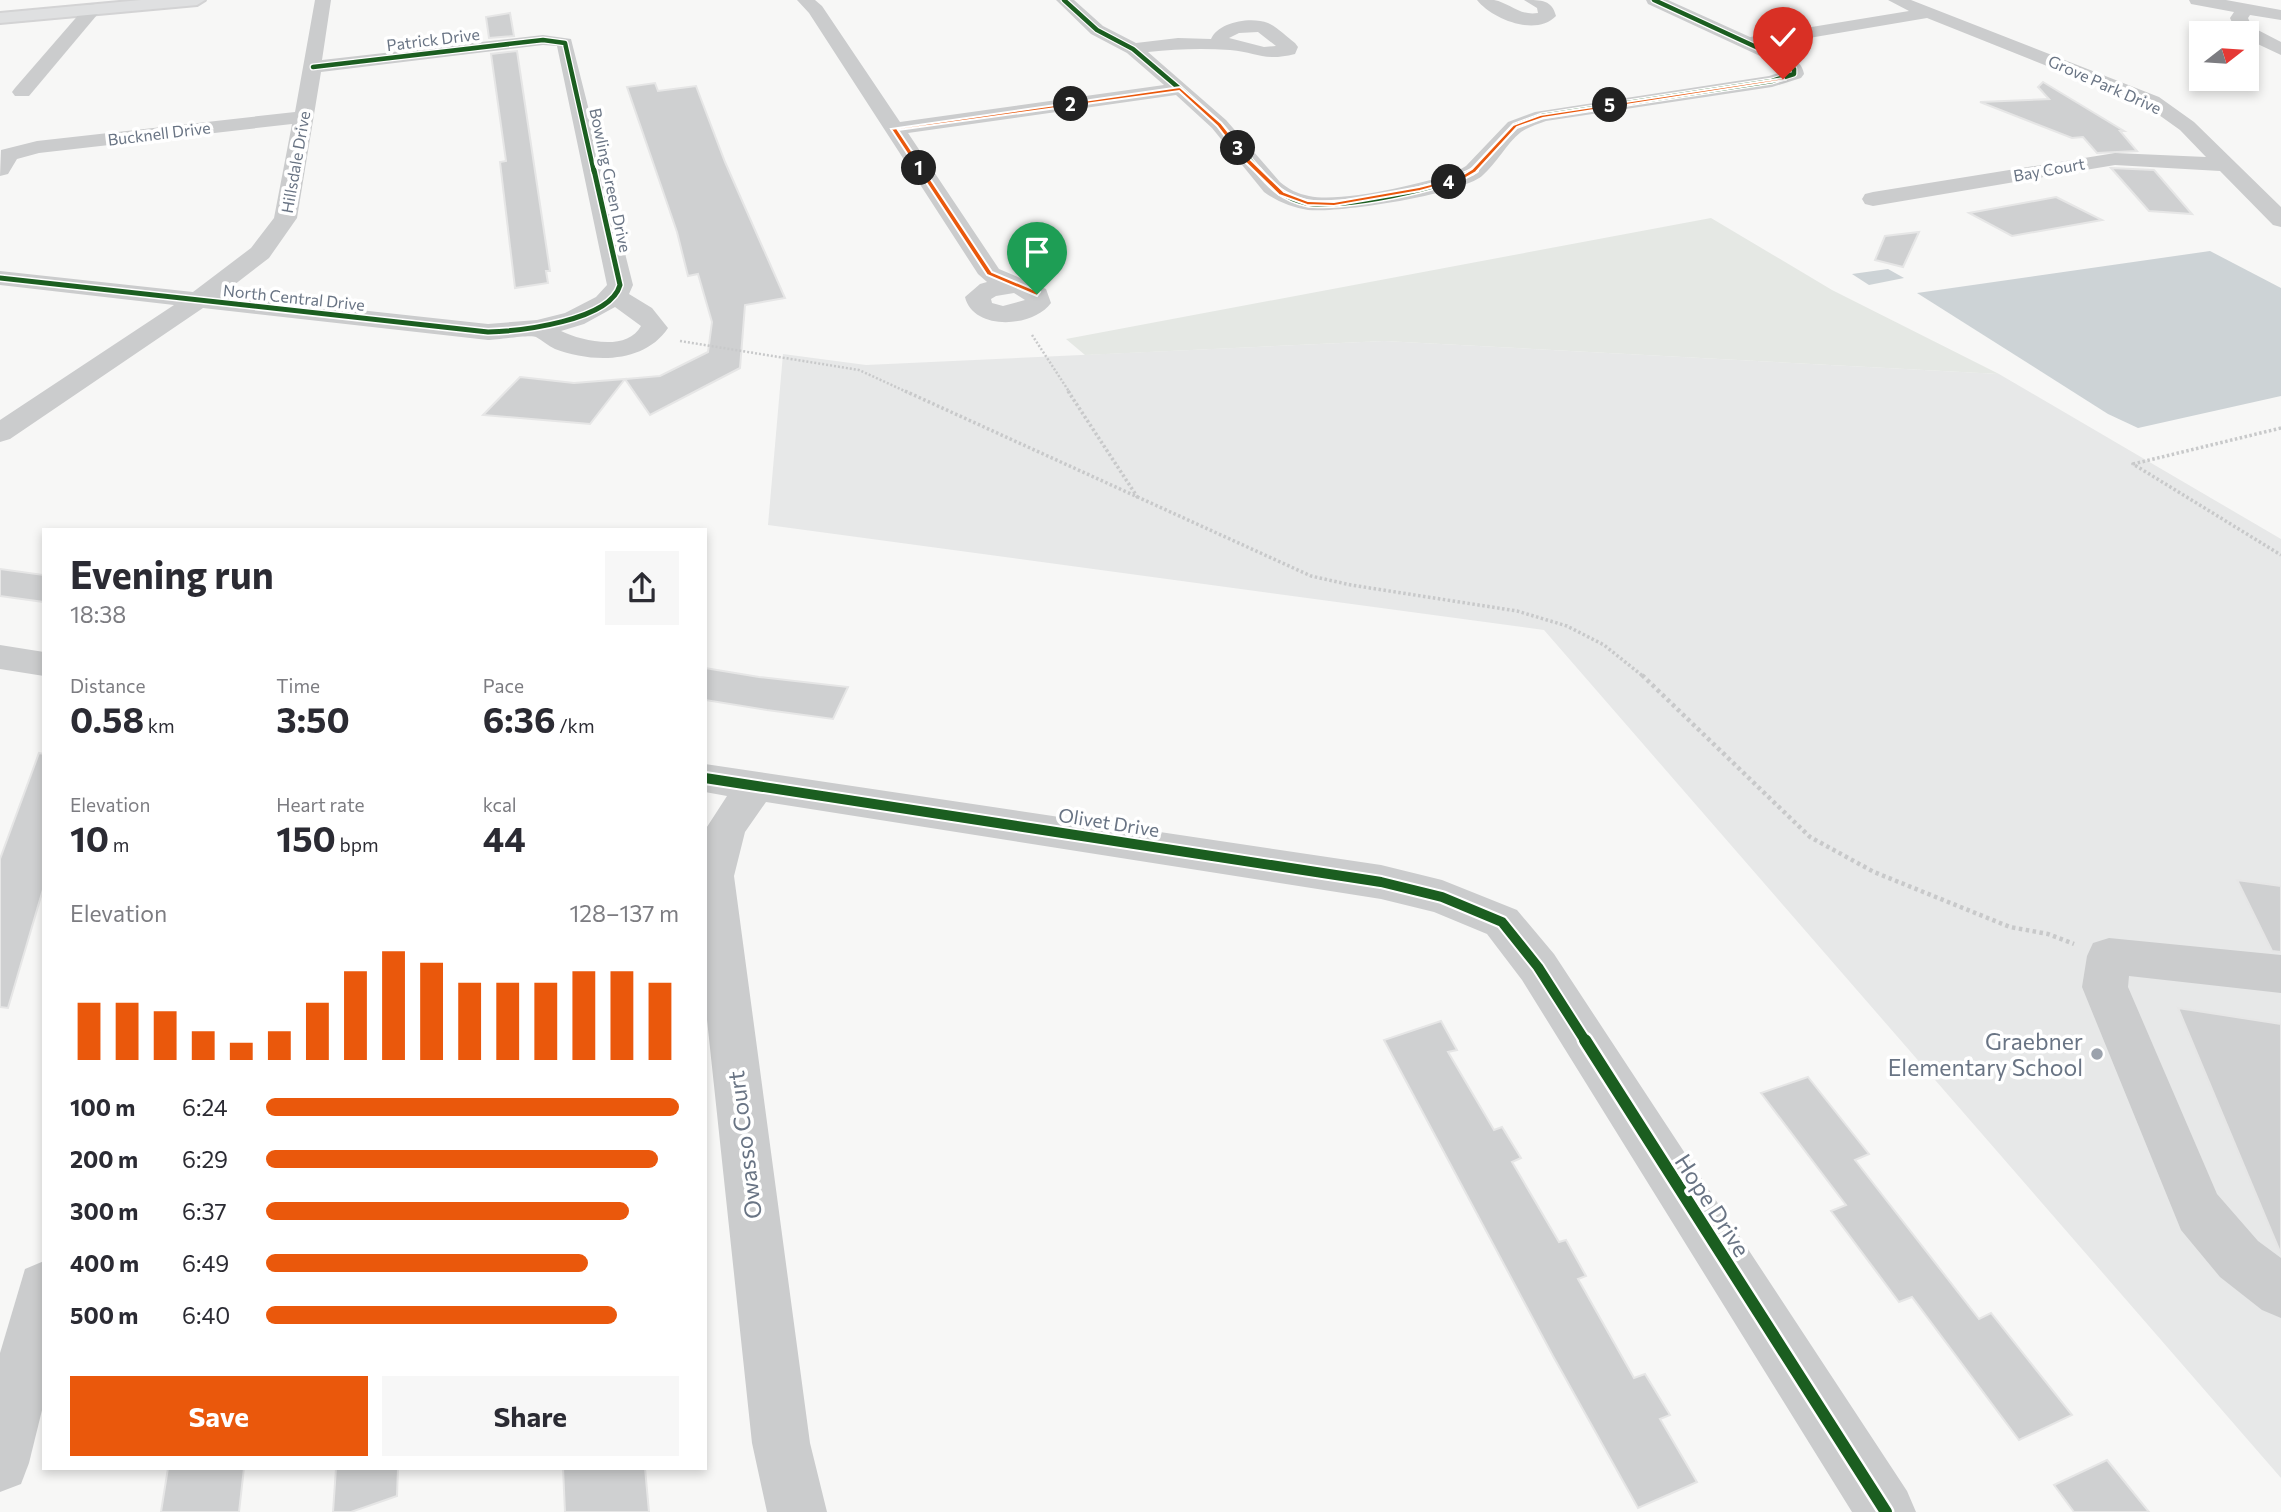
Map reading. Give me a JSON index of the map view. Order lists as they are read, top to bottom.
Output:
{
  "streets": {
    "street": [
      "Patrick Drive",
      "Grove Park Drive",
      "Bucknell Drive",
      "Hillsdale Drive",
      "Bay Court",
      "Bowling Green Drive",
      "North Central Drive",
      "Olivet Drive",
      "Owasso Court",
      "Hope Drive"
    ]
  },
  "crossings": [
    ["Patrick Drive", "Hillsdale Drive"],
    ["Patrick Drive", "Bowling Green Drive"],
    ["Grove Park Drive", "Bay Court"],
    ["Bucknell Drive", "Hillsdale Drive"],
    ["Hillsdale Drive", "North Central Drive"],
    ["Bowling Green Drive", "North Central Drive"],
    ["Olivet Drive", "Owasso Court"],
    ["Olivet Drive", "Hope Drive"]
  ],
  "places": ["Graebner Elementary School"],
  "north": "right",
  "page": {
    "pins": [
      "2",
      "5",
      "3",
      "1",
      "4"
    ],
    "heading": ["Evening run", "18:38"],
    "stats": [
      ["Distance", "0.58 km"],
      ["Time", "3:50"],
      ["Pace", "6:36 /km"],
      ["Elevation", "10 m"],
      ["Heart rate", "150 bpm"],
      ["kcal", "44"]
    ],
    "chart": ["Elevation", "128–137 m"],
    "list": [
      {
        "name": "100 m",
        "note": "6:24"
      },
      {
        "name": "200 m",
        "note": "6:29"
      },
      {
        "name": "300 m",
        "note": "6:37"
      },
      {
        "name": "400 m",
        "note": "6:49"
      },
      {
        "name": "500 m",
        "note": "6:40"
      }
    ],
    "buttons": ["Save", "Share"]
  }
}
